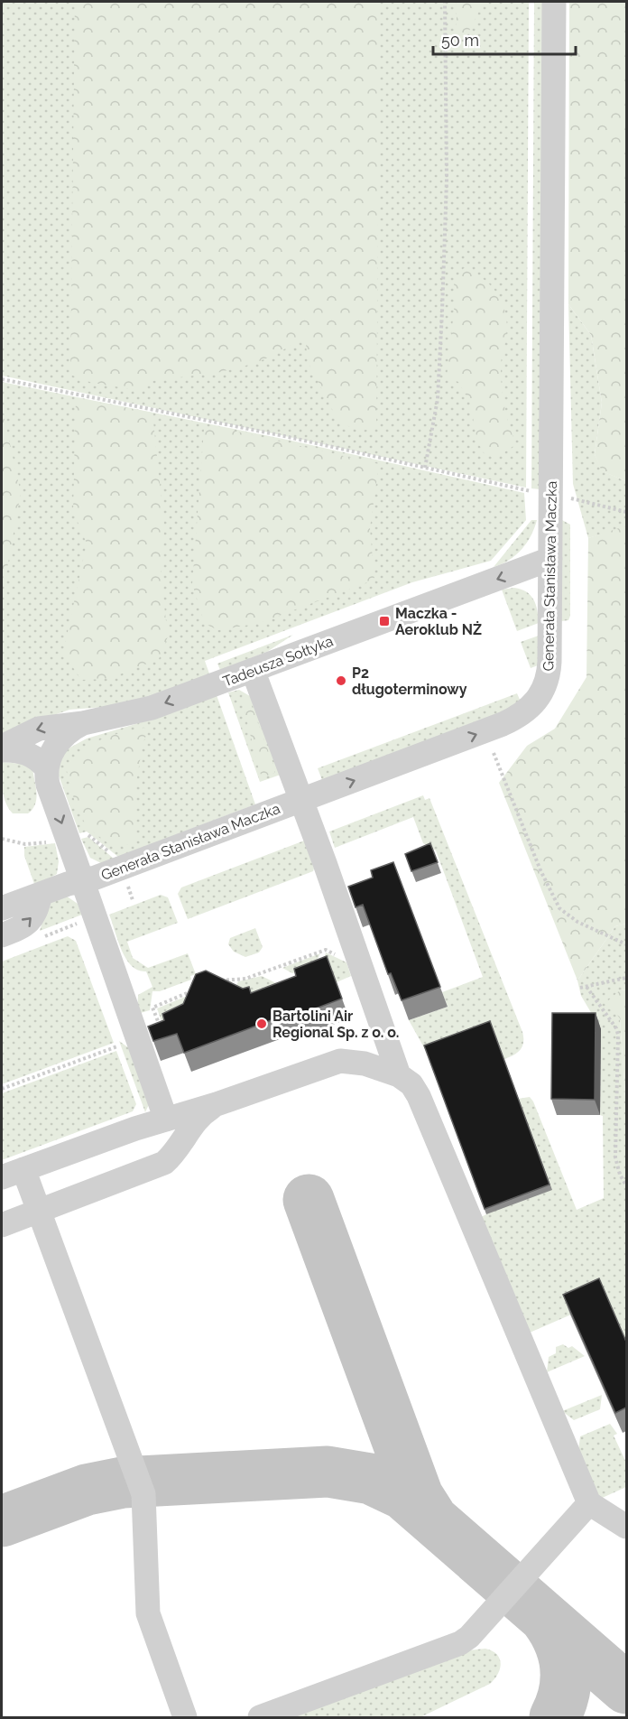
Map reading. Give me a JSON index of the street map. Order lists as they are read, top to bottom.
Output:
{
  "streets": {
    "street": ["Generała Stanisława Maczka", "Tadeusza Sołtyka"]
  },
  "crossings": [
    ["Generała Stanisława Maczka", "Tadeusza Sołtyka"]
  ],
  "one_way": ["Tadeusza Sołtyka"],
  "places": {
    "transit": ["Maczka - Aeroklub NŻ"],
    "other": ["P2 długoterminowy", "Bartolini Air Regional Sp. z o. o."]
  },
  "scale_bar": "50 m"
}
